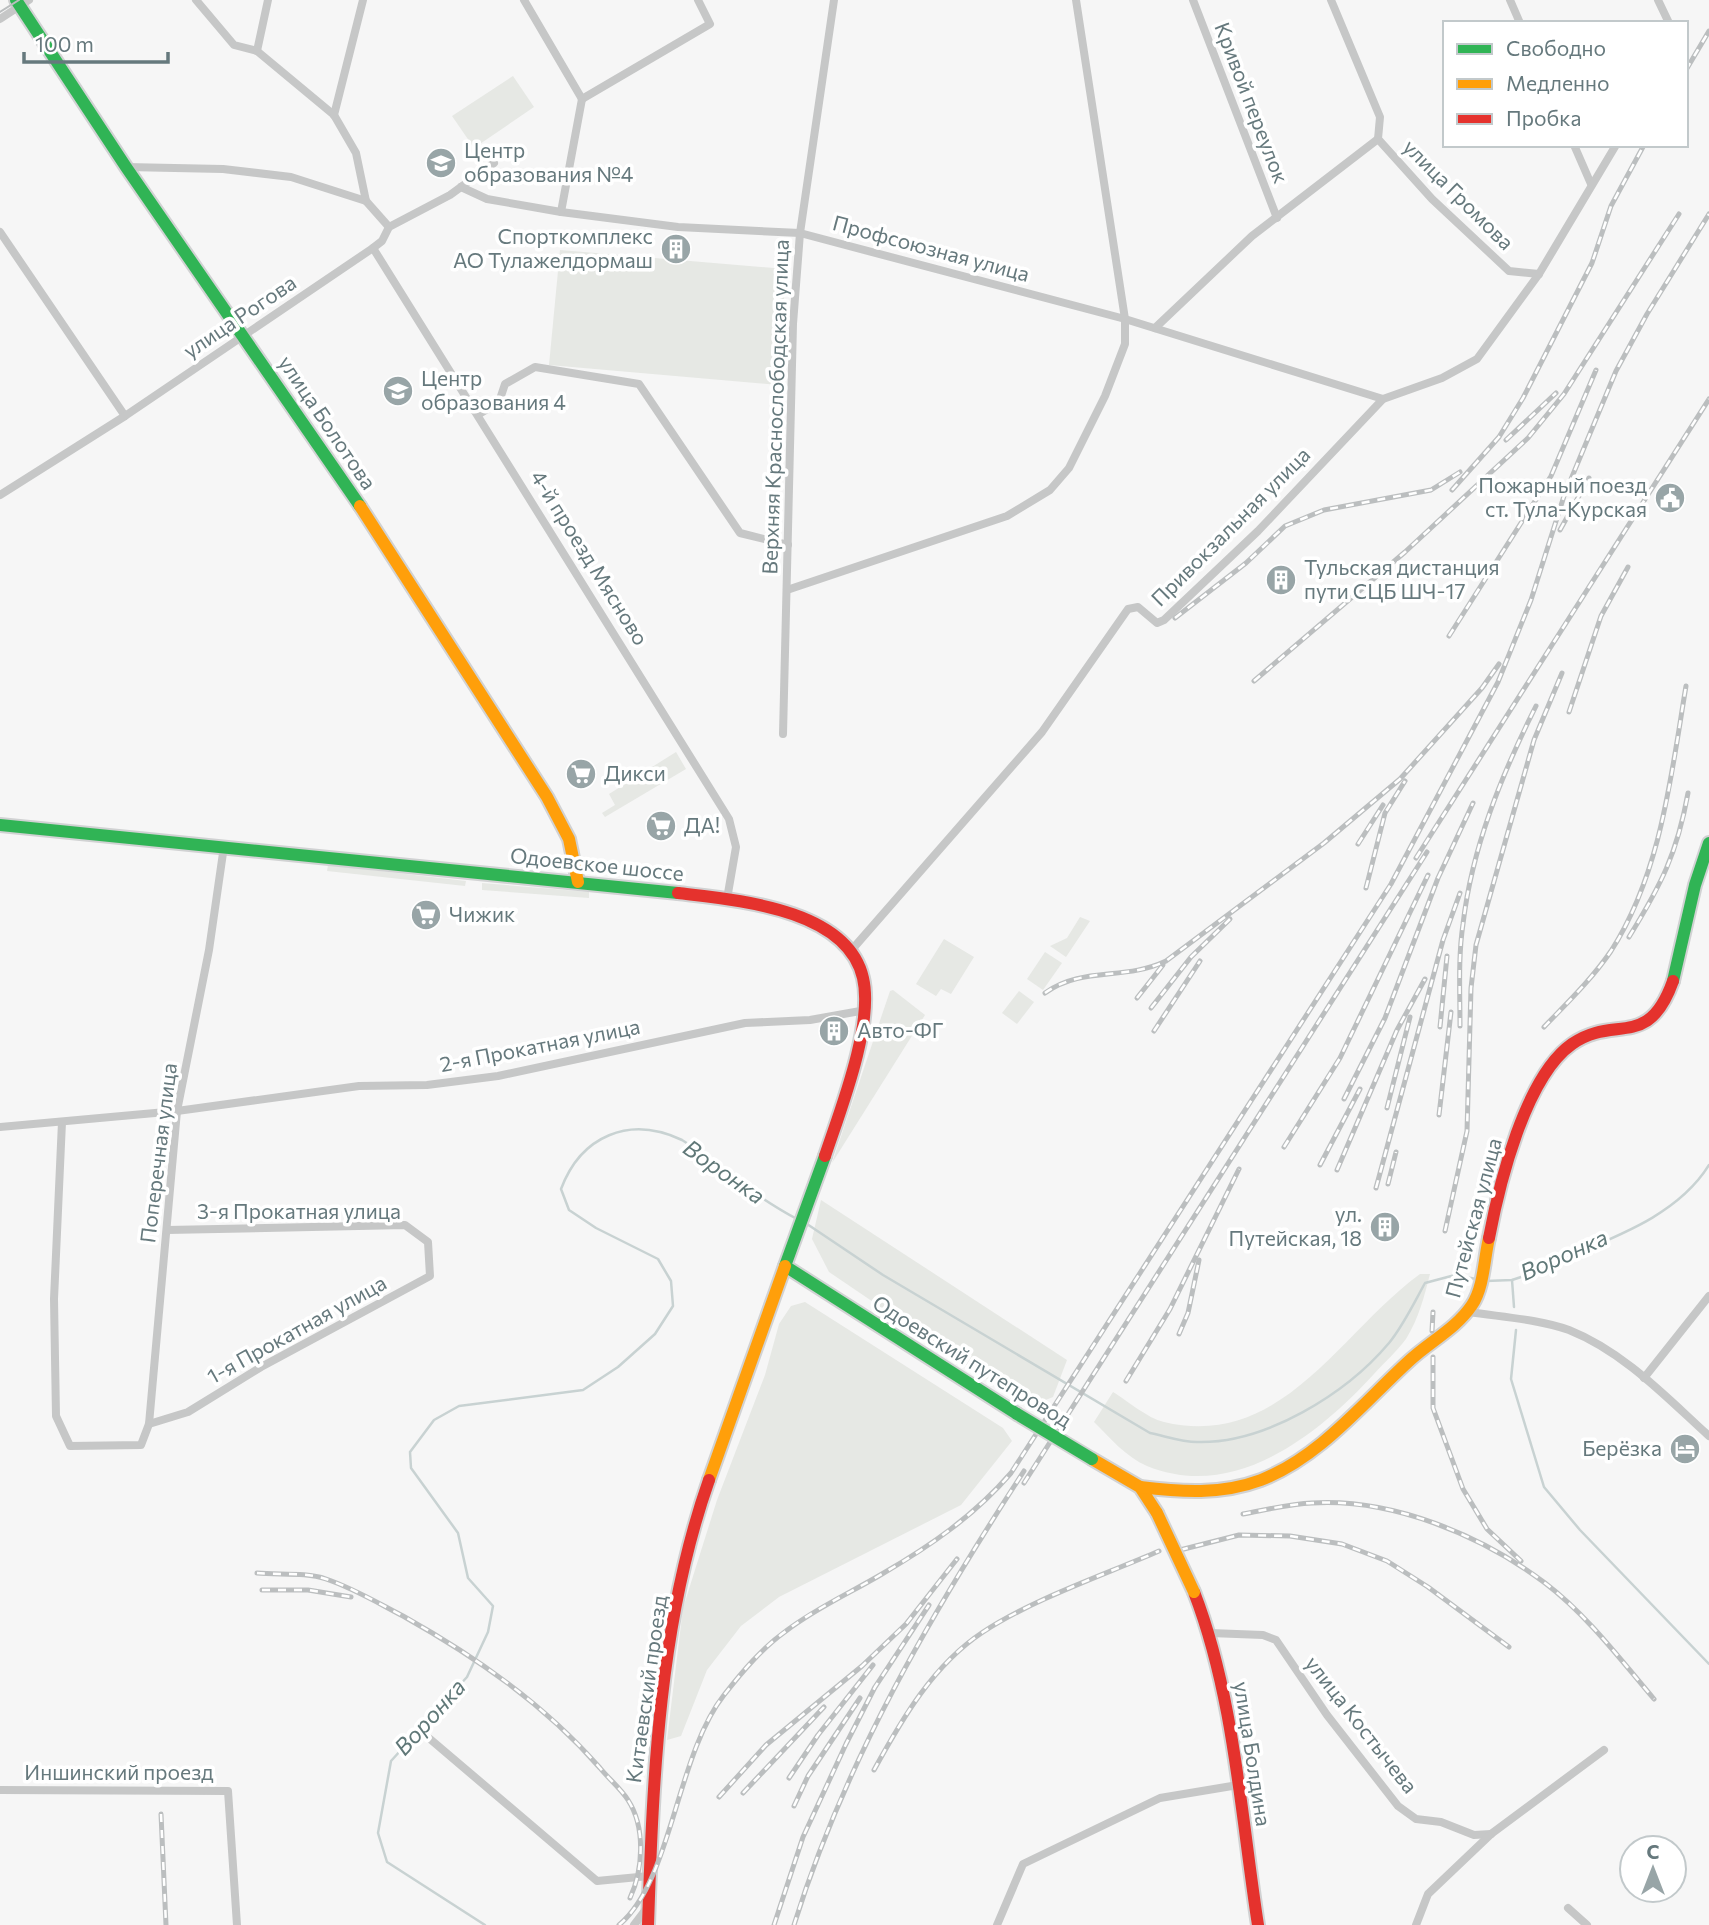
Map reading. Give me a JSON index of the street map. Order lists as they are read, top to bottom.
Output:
{
  "streets": {
    "street": [
      "Кривой переулок",
      "улица Громова",
      "Профсоюзная улица",
      "улица Рогова",
      "Верхняя Краснослободская улица",
      "улица Болотова",
      "Привокзальная улица",
      "4-й проезд Мясново",
      "Одоевское шоссе",
      "2-я Прокатная улица",
      "Поперечная улица",
      "3-я Прокатная улица",
      "Путейская улица",
      "1-я Прокатная улица",
      "Одоевский путепровод",
      "Китаевский проезд",
      "улица Костычева",
      "улица Болдина",
      "Иншинский проезд"
    ]
  },
  "crossings": [
    ["улица Громова", "Привокзальная улица"],
    ["Профсоюзная улица", "улица Рогова"],
    ["Профсоюзная улица", "Верхняя Краснослободская улица"],
    ["Профсоюзная улица", "Привокзальная улица"],
    ["улица Рогова", "улица Болотова"],
    ["улица Рогова", "4-й проезд Мясново"],
    ["улица Болотова", "Одоевское шоссе"],
    ["Привокзальная улица", "Одоевское шоссе"],
    ["4-й проезд Мясново", "Одоевское шоссе"],
    ["Одоевское шоссе", "2-я Прокатная улица"],
    ["Одоевское шоссе", "Поперечная улица"],
    ["Одоевское шоссе", "Одоевский путепровод"],
    ["Одоевское шоссе", "Китаевский проезд"],
    ["2-я Прокатная улица", "Поперечная улица"],
    ["Поперечная улица", "3-я Прокатная улица"],
    ["Поперечная улица", "1-я Прокатная улица"],
    ["3-я Прокатная улица", "1-я Прокатная улица"],
    ["Одоевский путепровод", "Китаевский проезд"],
    ["Одоевский путепровод", "улица Болдина"],
    ["улица Костычева", "улица Болдина"]
  ],
  "water": ["Воронка"],
  "places": {
    "school or university": ["Центр образования №4", "Центр образования 4"],
    "building": [
      "Спорткомплекс АО Тулажелдормаш",
      "Тульская дистанция пути СЦБ ШЧ-17",
      "Авто-ФГ",
      "ул. Путейская, 18"
    ],
    "public building": ["Пожарный поезд ст. Тула-Курская"],
    "supermarket": ["Дикси", "ДА!", "Чижик"],
    "hotel": ["Берёзка"]
  },
  "legend": ["Свободно", "Медленно", "Пробка"],
  "scale_bar": "100 m",
  "north": "top"
}
